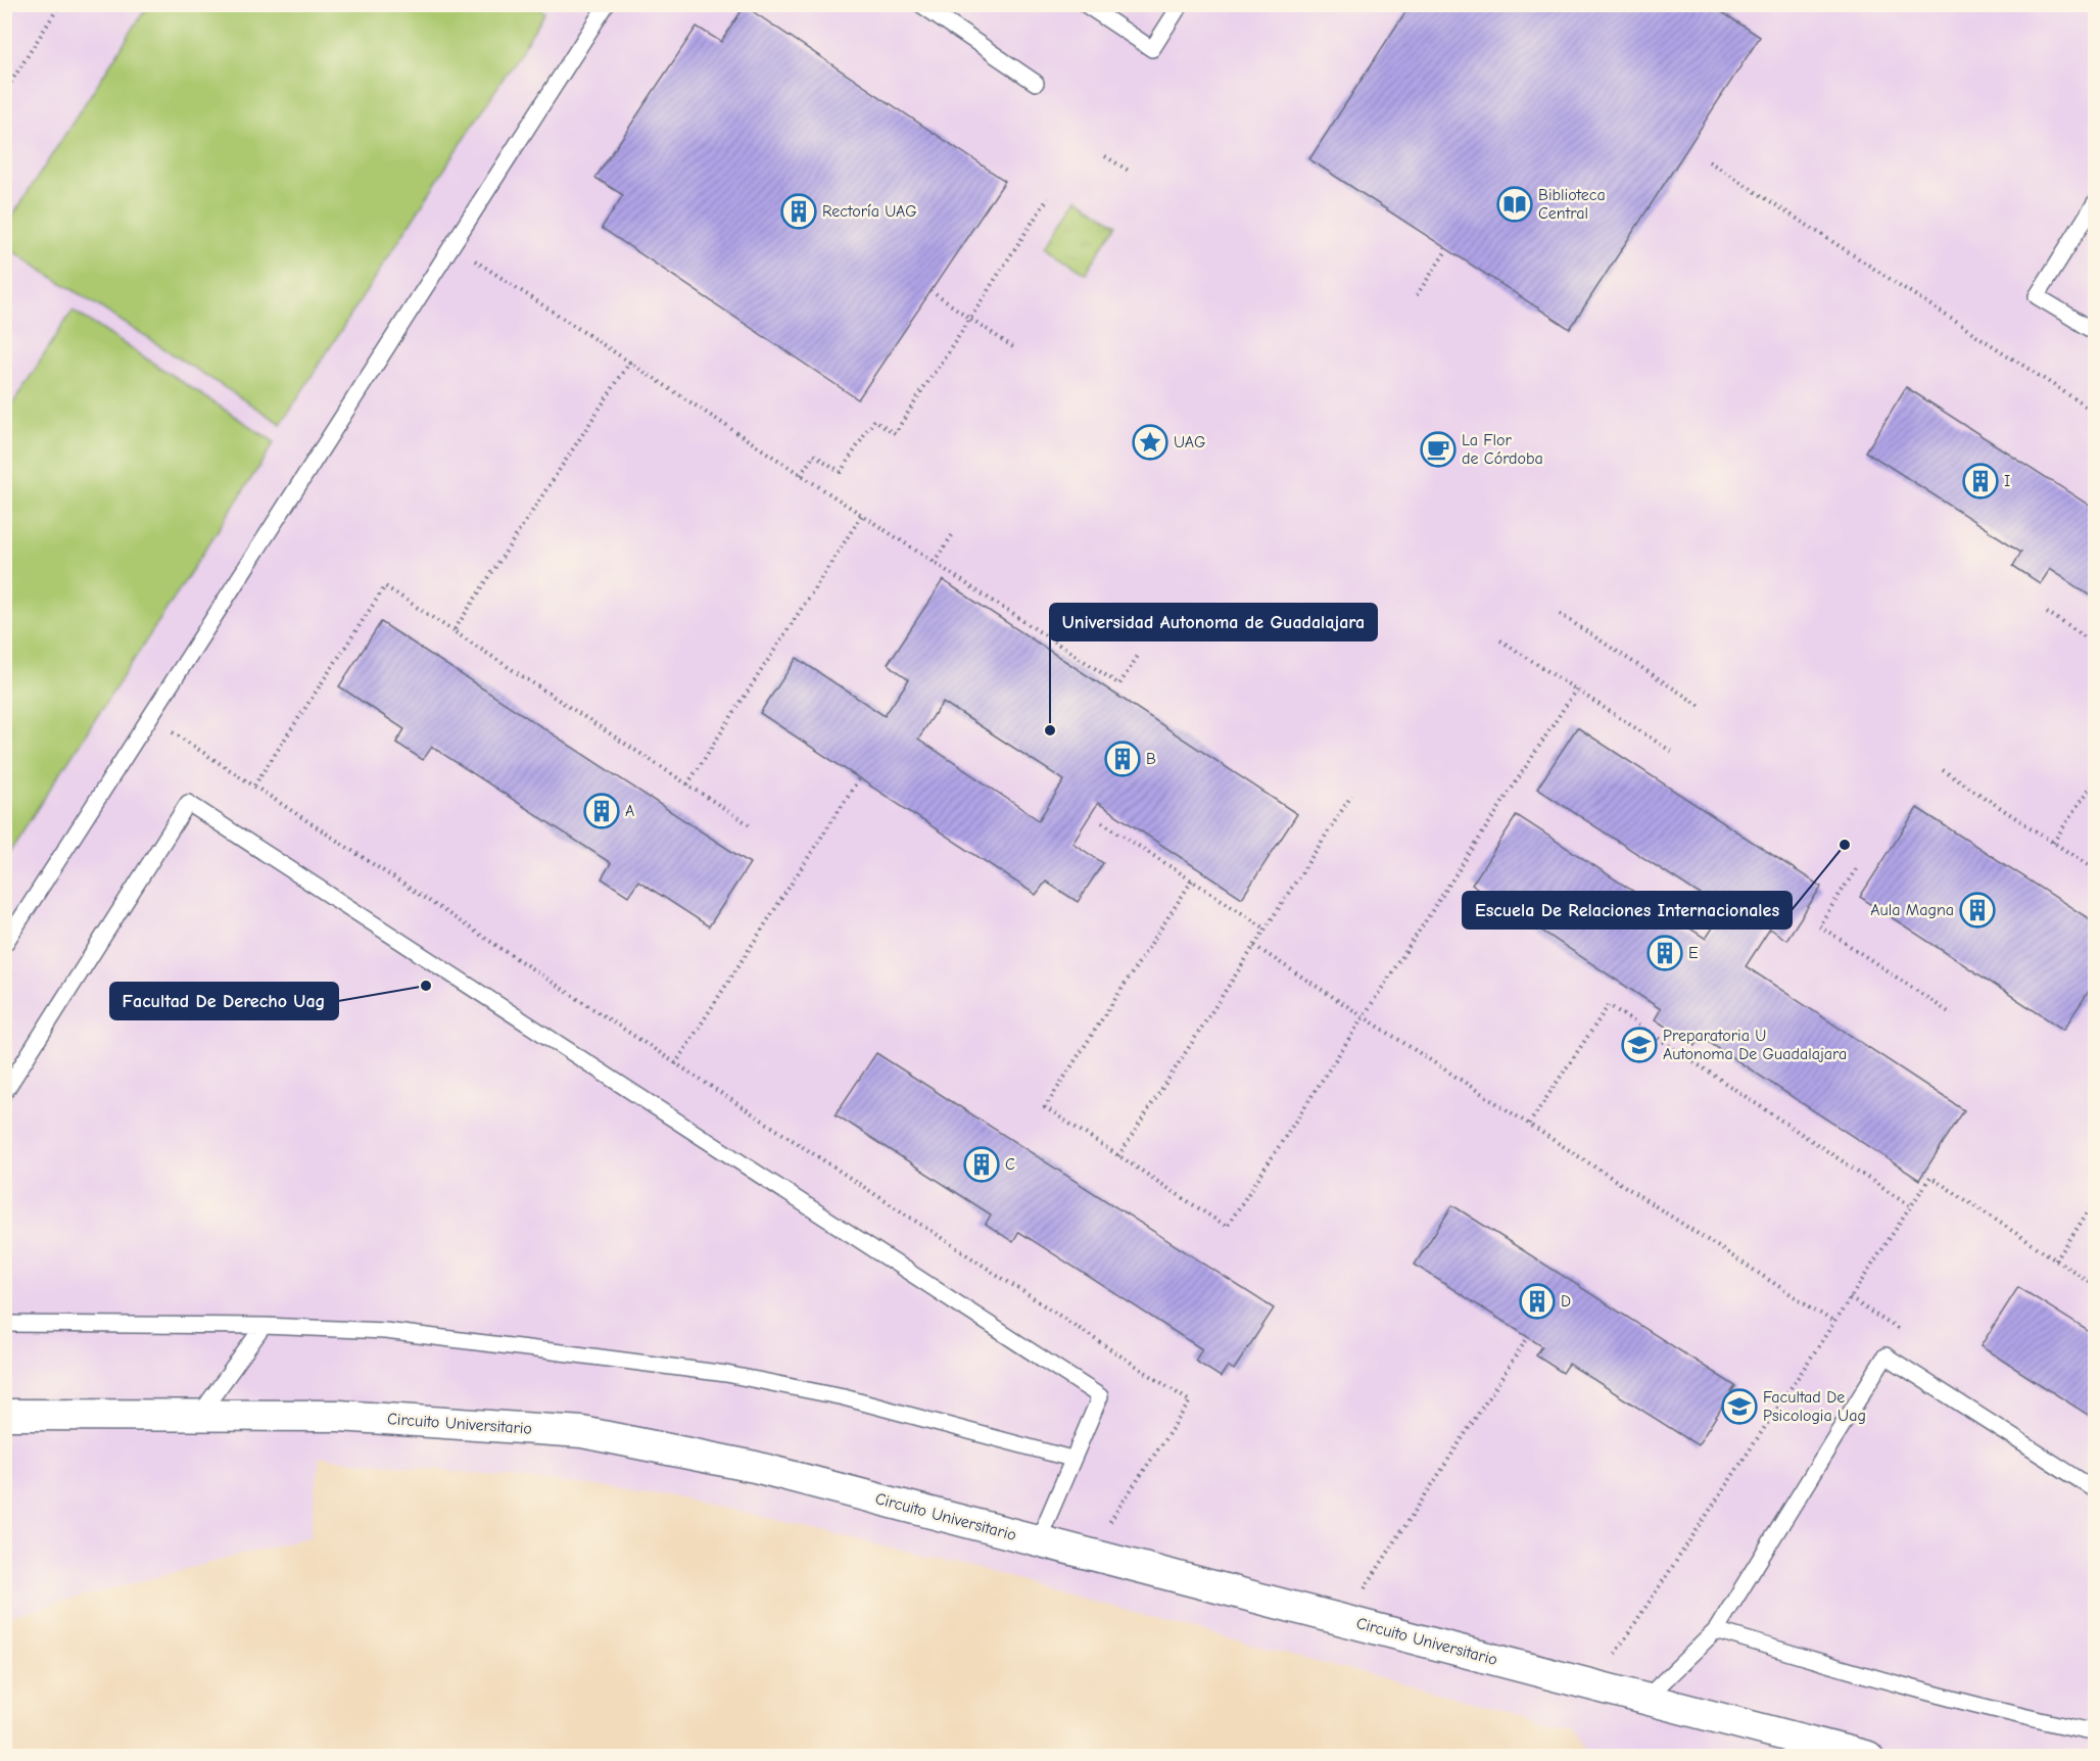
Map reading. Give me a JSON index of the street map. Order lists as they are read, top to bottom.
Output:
{
  "streets": {
    "street": ["Circuito Universitario"]
  },
  "places": {
    "library": ["Biblioteca Central"],
    "building": [
      "Rectoría UAG",
      "I",
      "B",
      "A",
      "Aula Magna",
      "E",
      "C",
      "D"
    ],
    "place": ["UAG"],
    "cafe": ["La Flor de Córdoba"],
    "other": ["Universidad Autonoma de Guadalajara", "Escuela De Relaciones Internacionales", "Facultad De Derecho Uag"],
    "school or university": ["Preparatoria U Autonoma De Guadalajara", "Facultad De Psicologia Uag"]
  }
}
